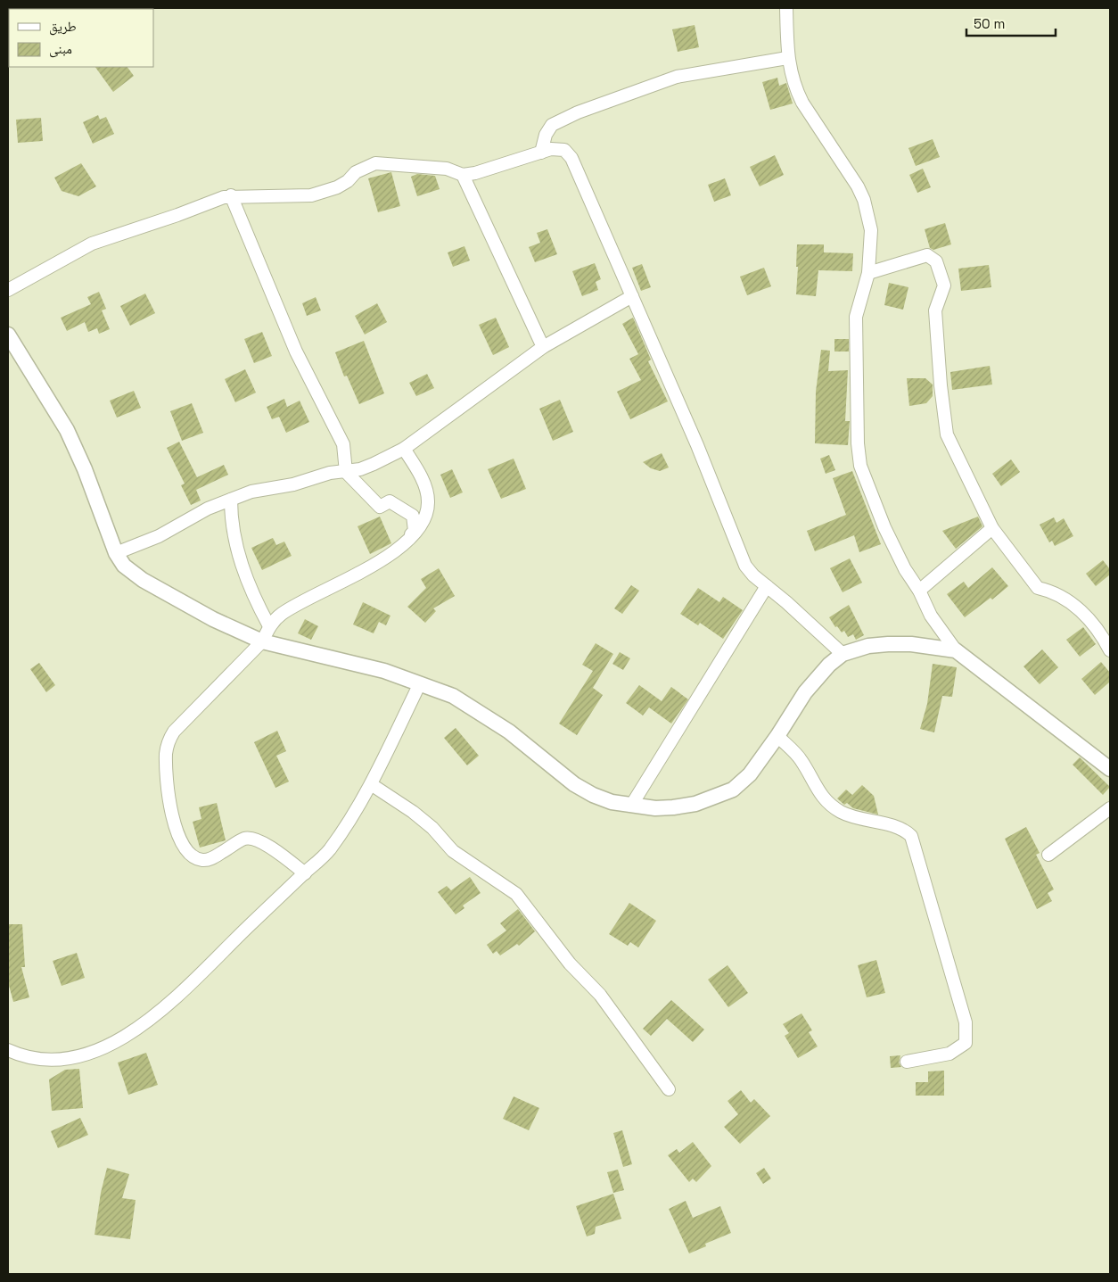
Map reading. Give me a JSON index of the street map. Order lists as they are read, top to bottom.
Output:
{
  "legend": ["طريق", "مبنى"],
  "scale_bar": "50 m"
}
